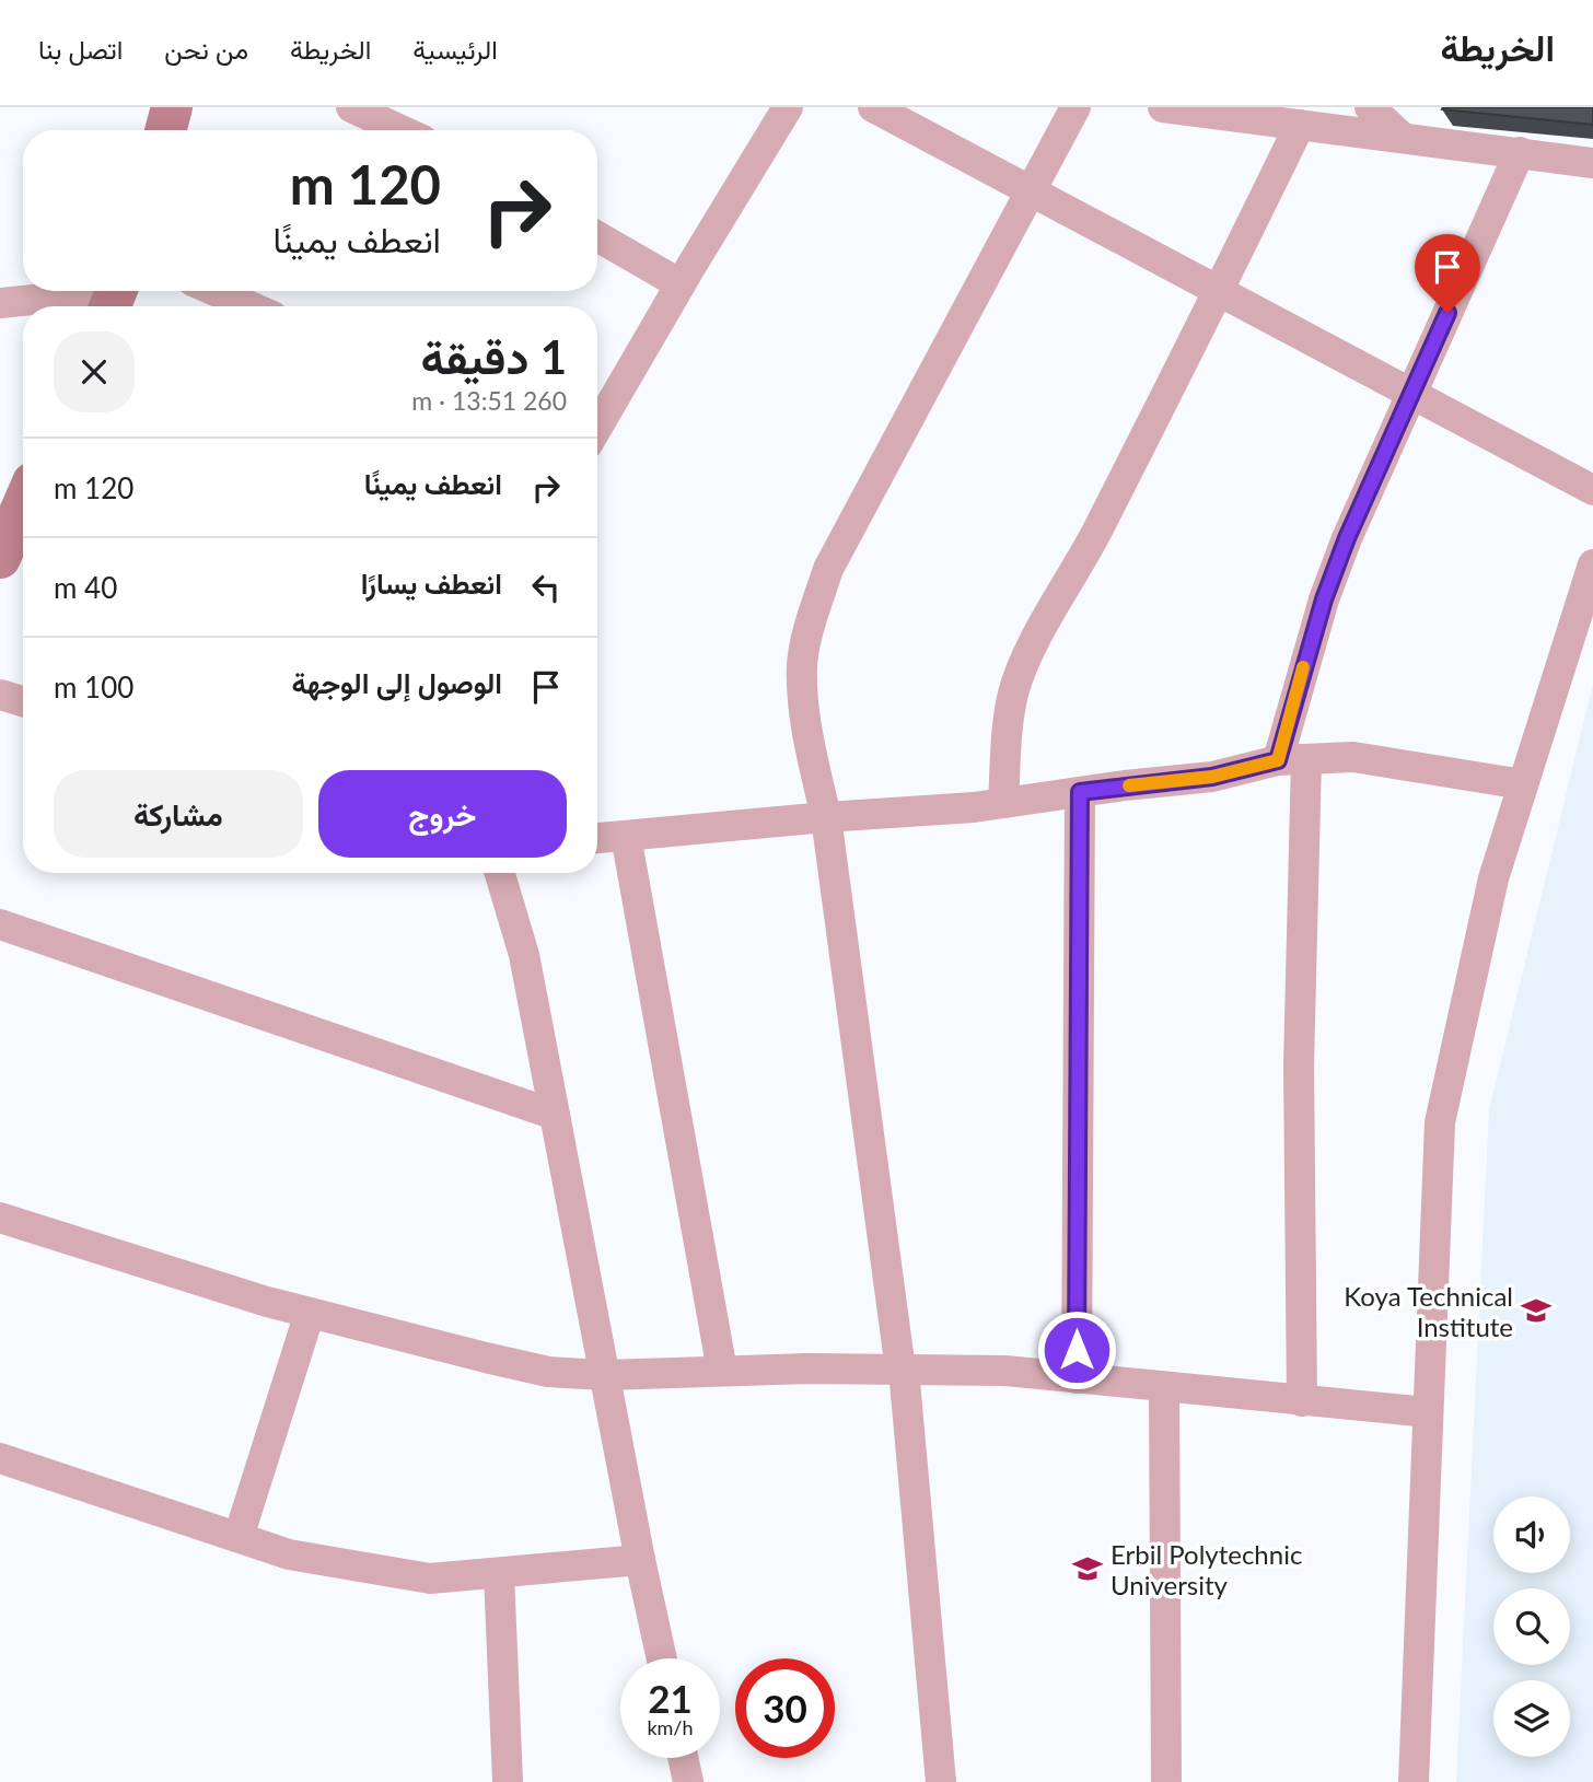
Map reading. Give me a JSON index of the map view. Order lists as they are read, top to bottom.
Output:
{
  "places": {
    "school or university": ["Koya Technical Institute", "Erbil Polytechnic University"]
  },
  "page": {
    "header": "الخريطة",
    "nav": [
      "الرئيسية",
      "الخريطة",
      "من نحن",
      "اتصل بنا"
    ],
    "turn": ["120 m", "انعطف يمينًا"],
    "heading": ["1 دقيقة", "260 m · 13:51"],
    "list": [
      {
        "name": "انعطف يمينًا",
        "value": "120 m"
      },
      {
        "name": "انعطف يسارًا",
        "value": "40 m"
      },
      {
        "name": "الوصول إلى الوجهة",
        "value": "100 m"
      }
    ],
    "buttons": ["خروج", "مشاركة"],
    "speed": "21 km/h",
    "limit": "30"
  }
}
